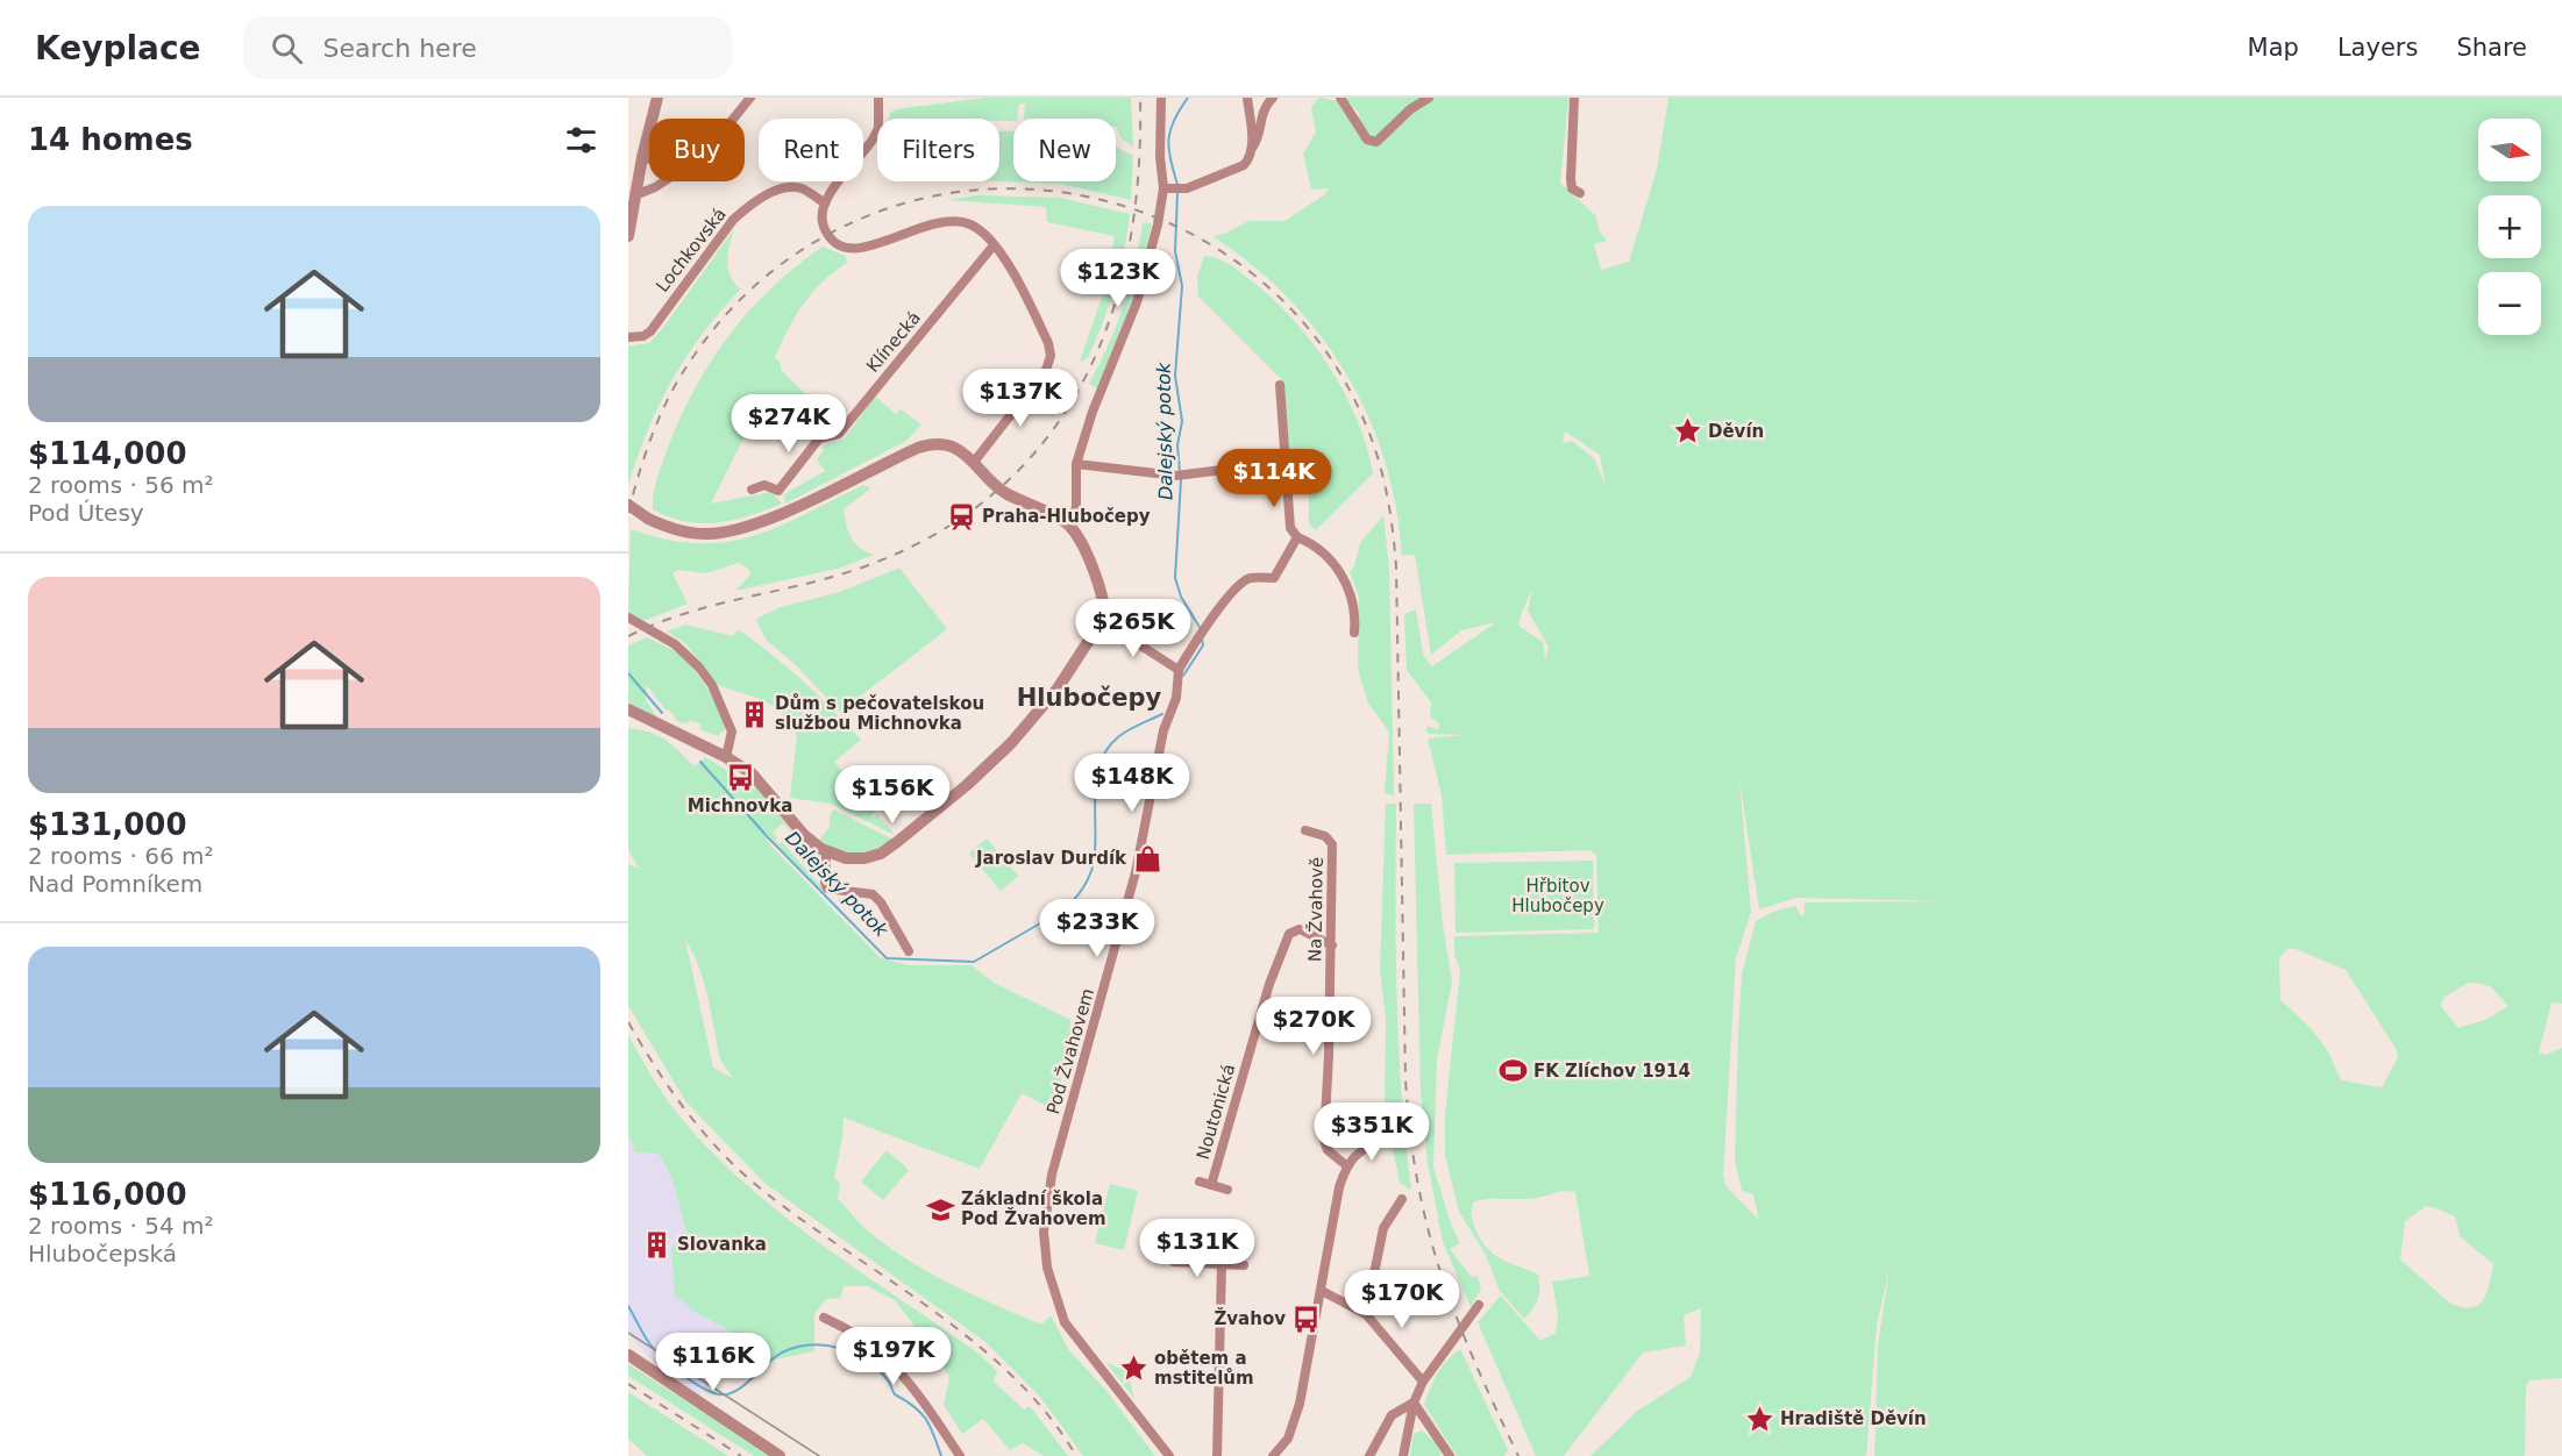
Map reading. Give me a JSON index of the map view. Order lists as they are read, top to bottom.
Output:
{
  "streets": {
    "street": [
      "Lochkovská",
      "Klínecká",
      "Na Žvahově",
      "Pod Žvahovem",
      "Noutonická"
    ]
  },
  "crossings": [
    ["Na Žvahově", "Noutonická"]
  ],
  "districts": ["Hlubočepy"],
  "water": ["Dalejský potok"],
  "parks": ["Hřbitov Hlubočepy"],
  "places": {
    "place": ["Děvín", "obětem a mstitelům", "Hradiště Děvín"],
    "station": ["Praha-Hlubočepy"],
    "building": ["Dům s pečovatelskou službou Michnovka", "Slovanka"],
    "bus stop": ["Michnovka", "Žvahov"],
    "shop": ["Jaroslav Durdík"],
    "sports": ["FK Zlíchov 1914"],
    "school or university": ["Základní škola Pod Žvahovem"]
  },
  "north": "right",
  "page": {
    "header": "Keyplace",
    "search": "Search here",
    "nav": ["Map", "Layers", "Share"],
    "heading": "14 homes",
    "map_buttons": ["+", "−"],
    "chip": [
      "Buy",
      "Rent",
      "Filters",
      "New"
    ],
    "list": [
      {
        "name": "$114,000",
        "note": "2 rooms · 56 m² · Pod Útesy"
      },
      {
        "name": "$131,000",
        "note": "2 rooms · 66 m² · Nad Pomníkem"
      },
      {
        "name": "$116,000",
        "note": "2 rooms · 54 m² · Hlubočepská"
      }
    ],
    "price": [
      "$123K",
      "$137K",
      "$274K",
      "$114K",
      "$265K",
      "$148K",
      "$156K",
      "$233K",
      "$270K",
      "$351K",
      "$131K",
      "$170K",
      "$197K",
      "$116K"
    ]
  }
}
